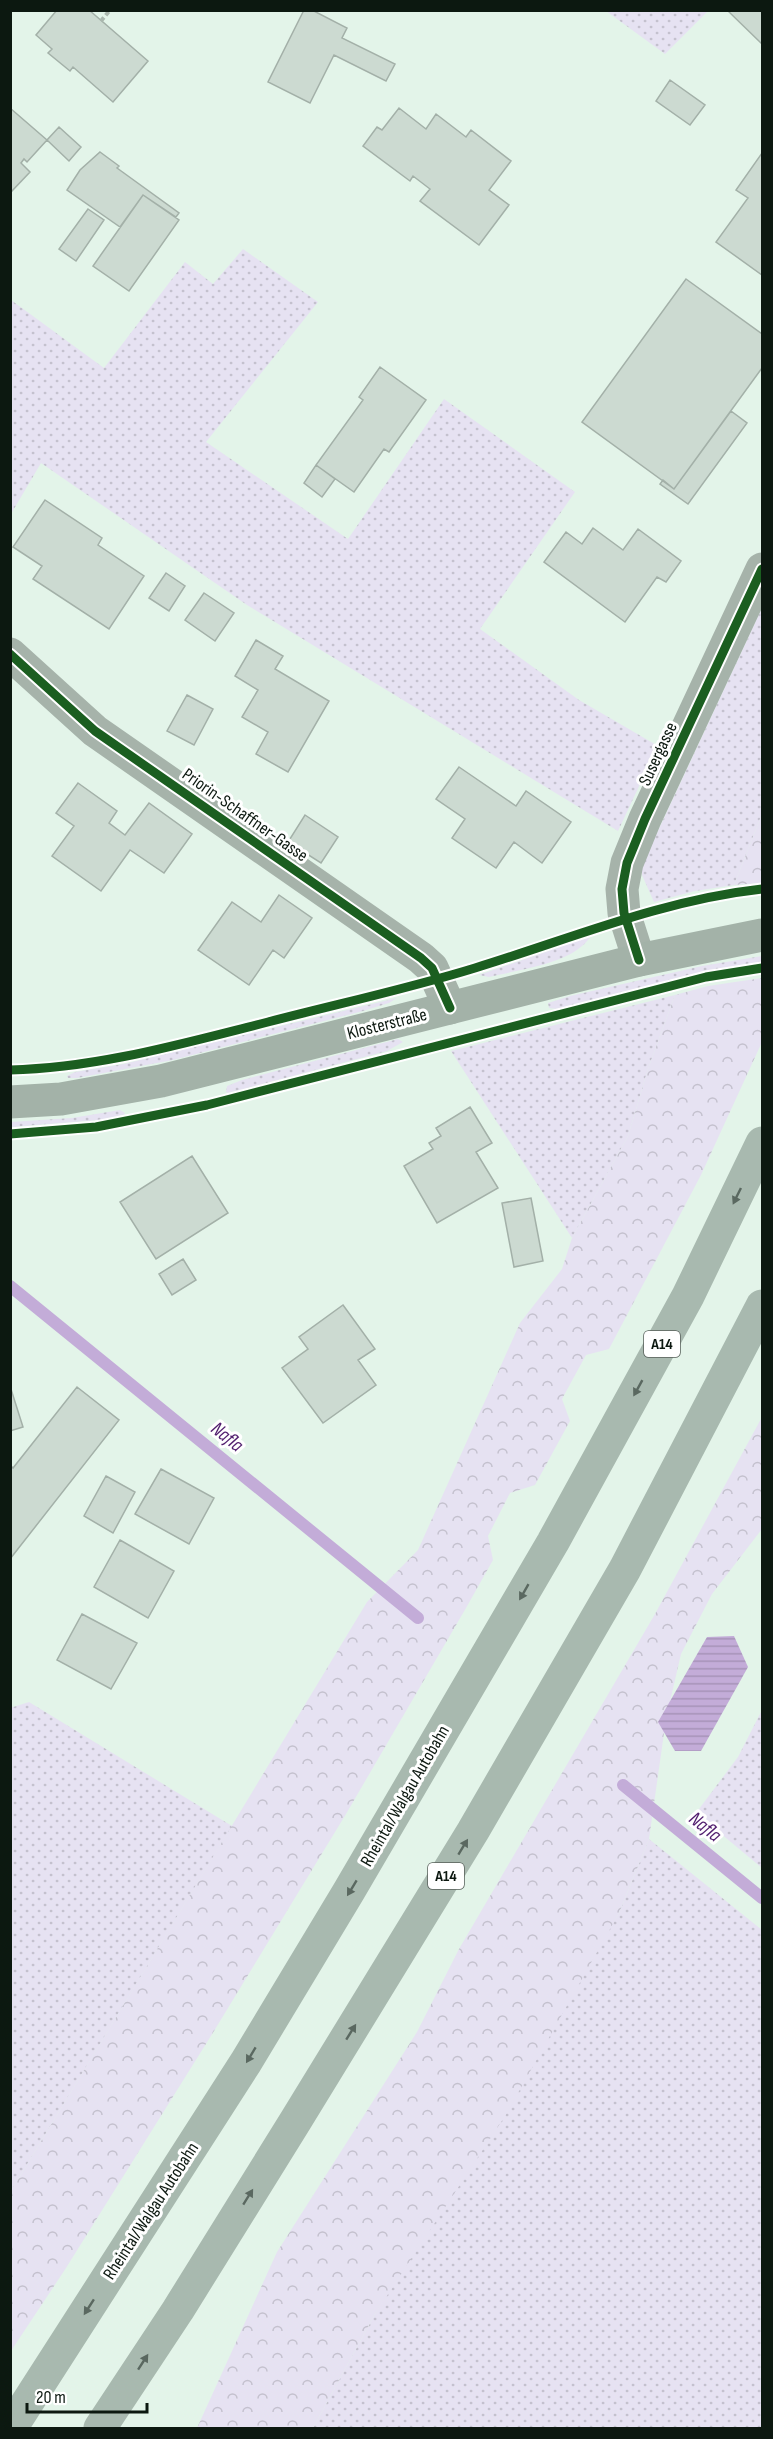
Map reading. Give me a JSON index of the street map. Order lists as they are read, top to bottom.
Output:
{
  "streets": {
    "highway": ["A14", "Rheintal/Walgau Autobahn"],
    "main road": ["Klosterstraße"],
    "street": ["Susergasse", "Priorin-Schaffner-Gasse"]
  },
  "crossings": [
    ["Susergasse", "Klosterstraße"],
    ["Priorin-Schaffner-Gasse", "Klosterstraße"]
  ],
  "water": ["Nafla"],
  "scale_bar": "20 m"
}
